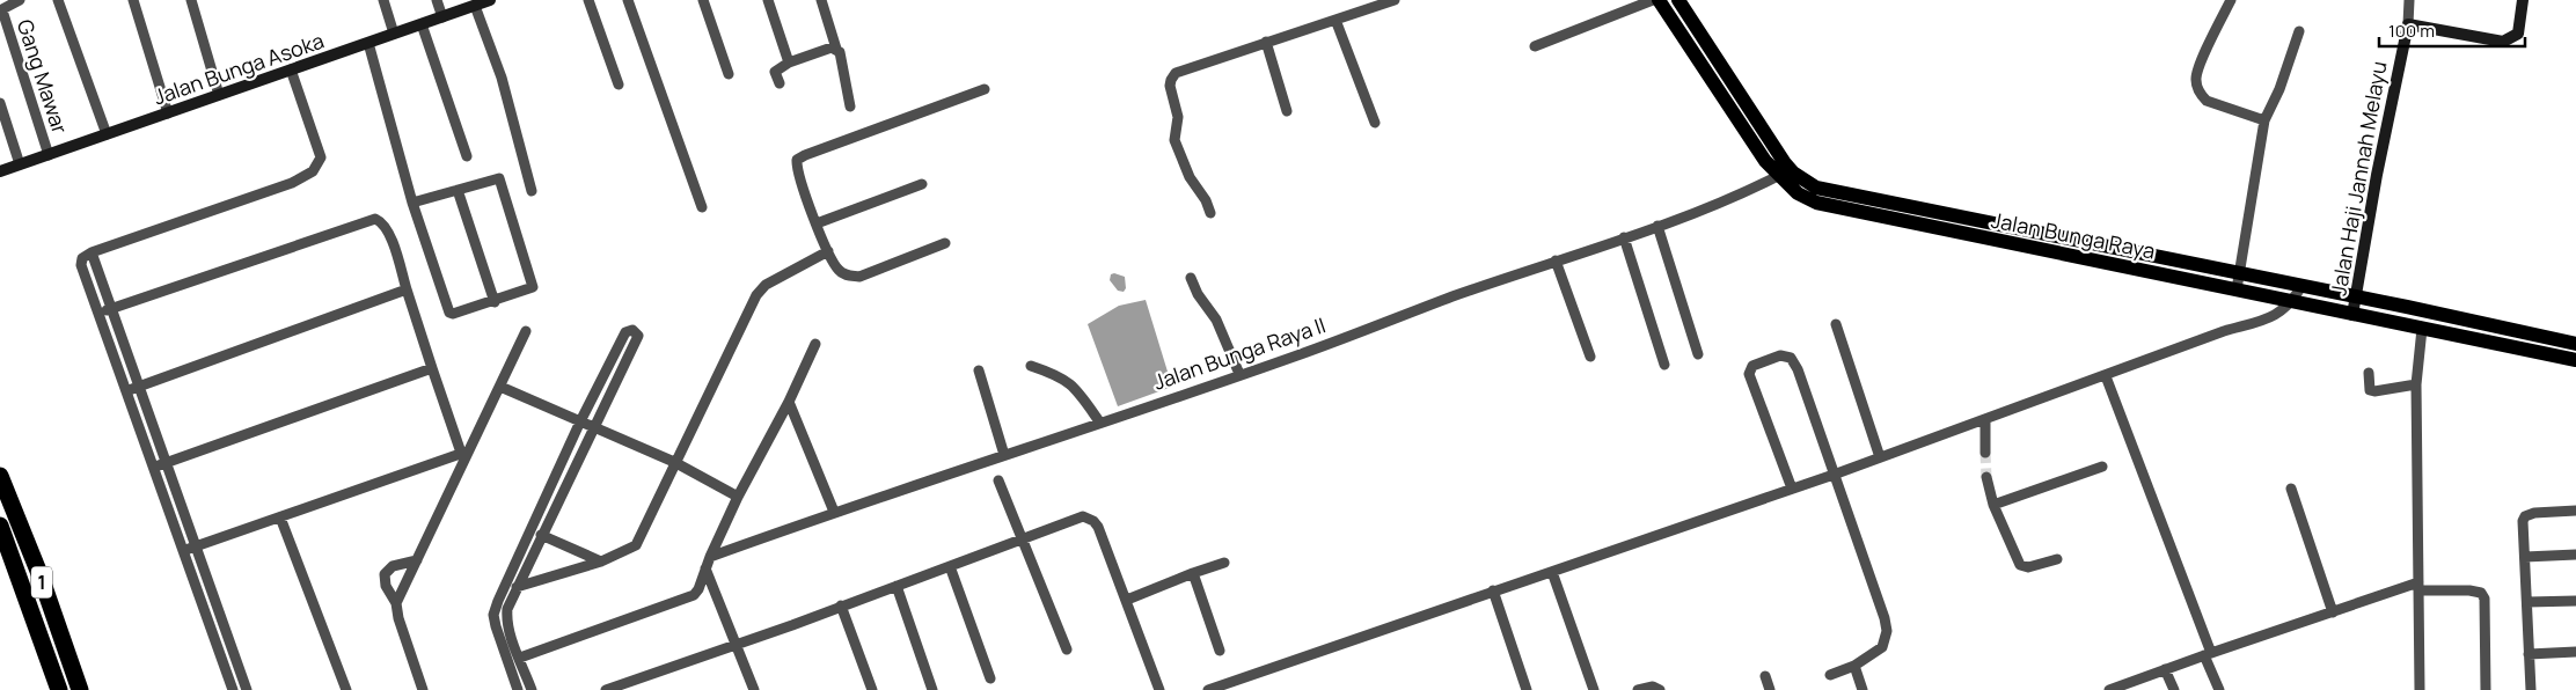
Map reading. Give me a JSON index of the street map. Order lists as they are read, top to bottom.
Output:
{
  "streets": {
    "highway": ["1"],
    "main road": ["Jalan Bunga Raya"],
    "street": [
      "Jalan Bunga Asoka",
      "Gang Mawar",
      "Jalan Haji Jannah Melayu",
      "Jalan Bunga Raya II"
    ]
  },
  "crossings": [
    ["Jalan Bunga Asoka", "Gang Mawar"],
    ["Jalan Haji Jannah Melayu", "Jalan Bunga Raya"],
    ["Jalan Bunga Raya", "Jalan Bunga Raya II"]
  ],
  "scale_bar": "100 m"
}
